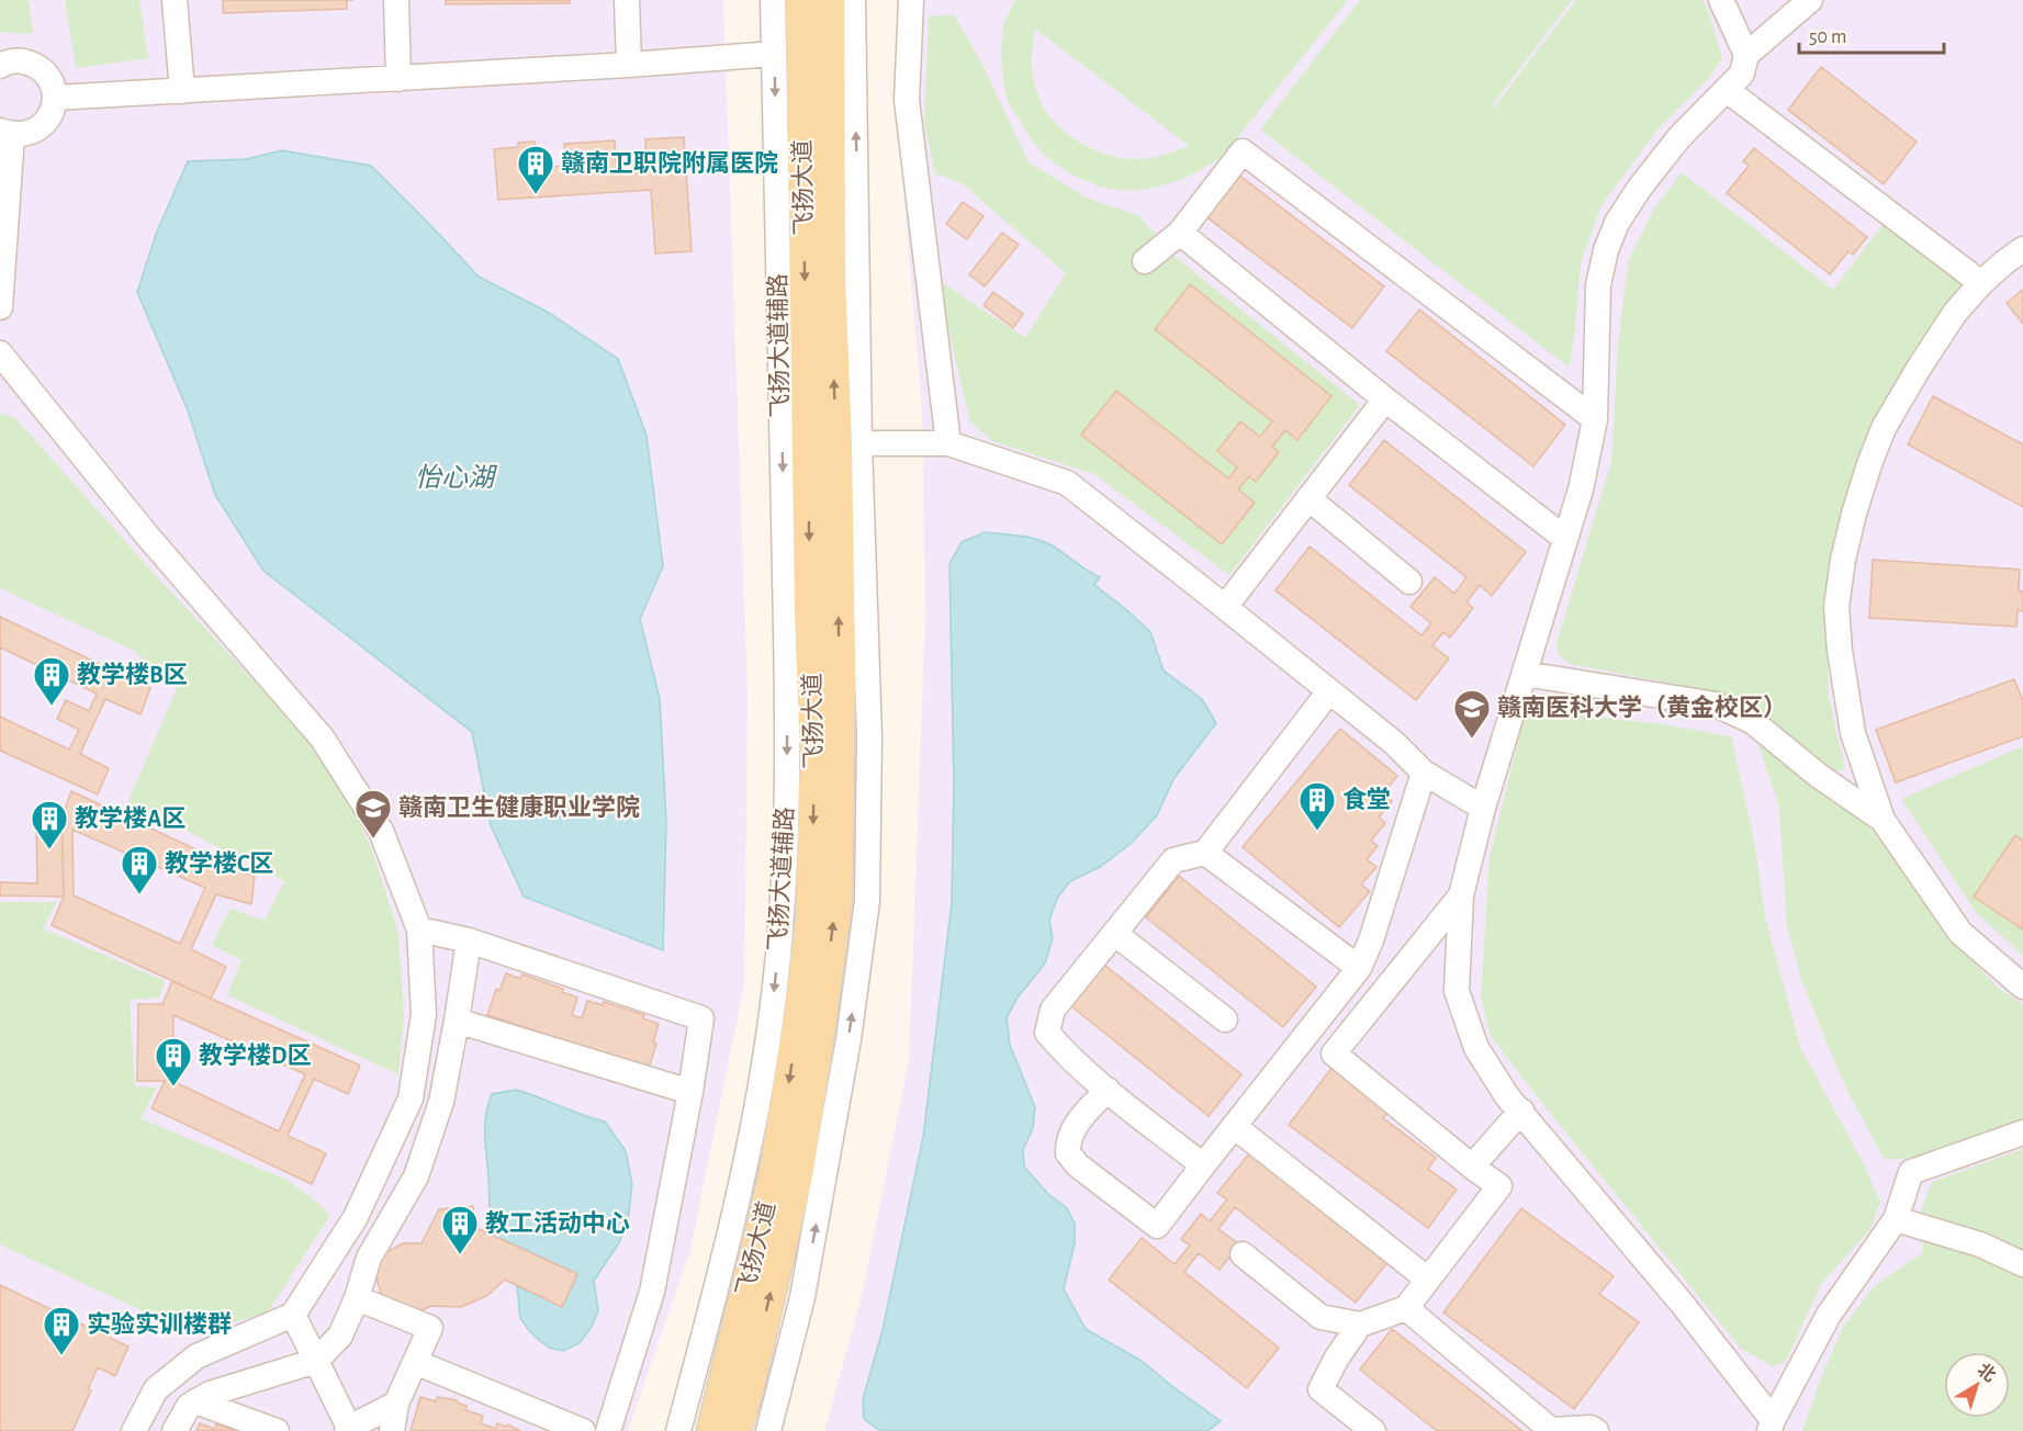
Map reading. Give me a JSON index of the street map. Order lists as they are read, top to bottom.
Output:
{
  "streets": {
    "main road": ["飞扬大道"],
    "street": ["飞扬大道辅路"]
  },
  "water": ["怡心湖"],
  "places": {
    "building": [
      "赣南卫职院附属医院",
      "教学楼B区",
      "食堂",
      "教学楼A区",
      "教学楼C区",
      "教学楼D区",
      "教工活动中心",
      "实验实训楼群"
    ],
    "school or university": ["赣南医科大学（黄金校区）", "赣南卫生健康职业学院"]
  },
  "scale_bar": "50 m",
  "north": "top right"
}
